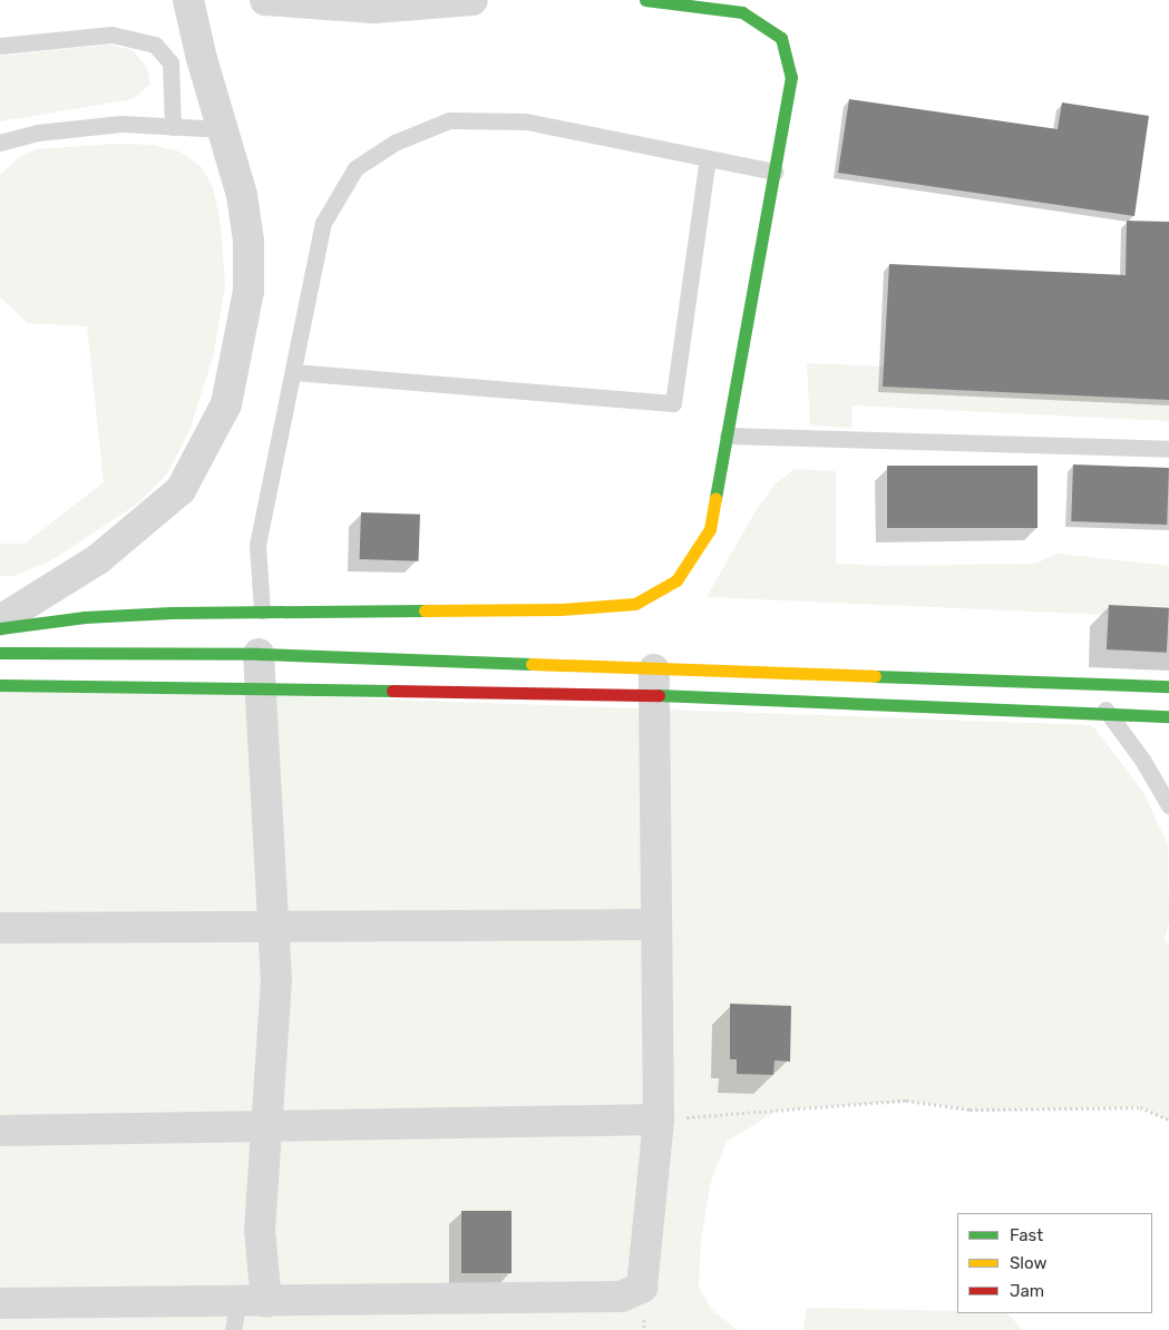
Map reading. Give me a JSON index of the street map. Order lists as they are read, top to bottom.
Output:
{
  "legend": ["Fast", "Slow", "Jam"]
}
